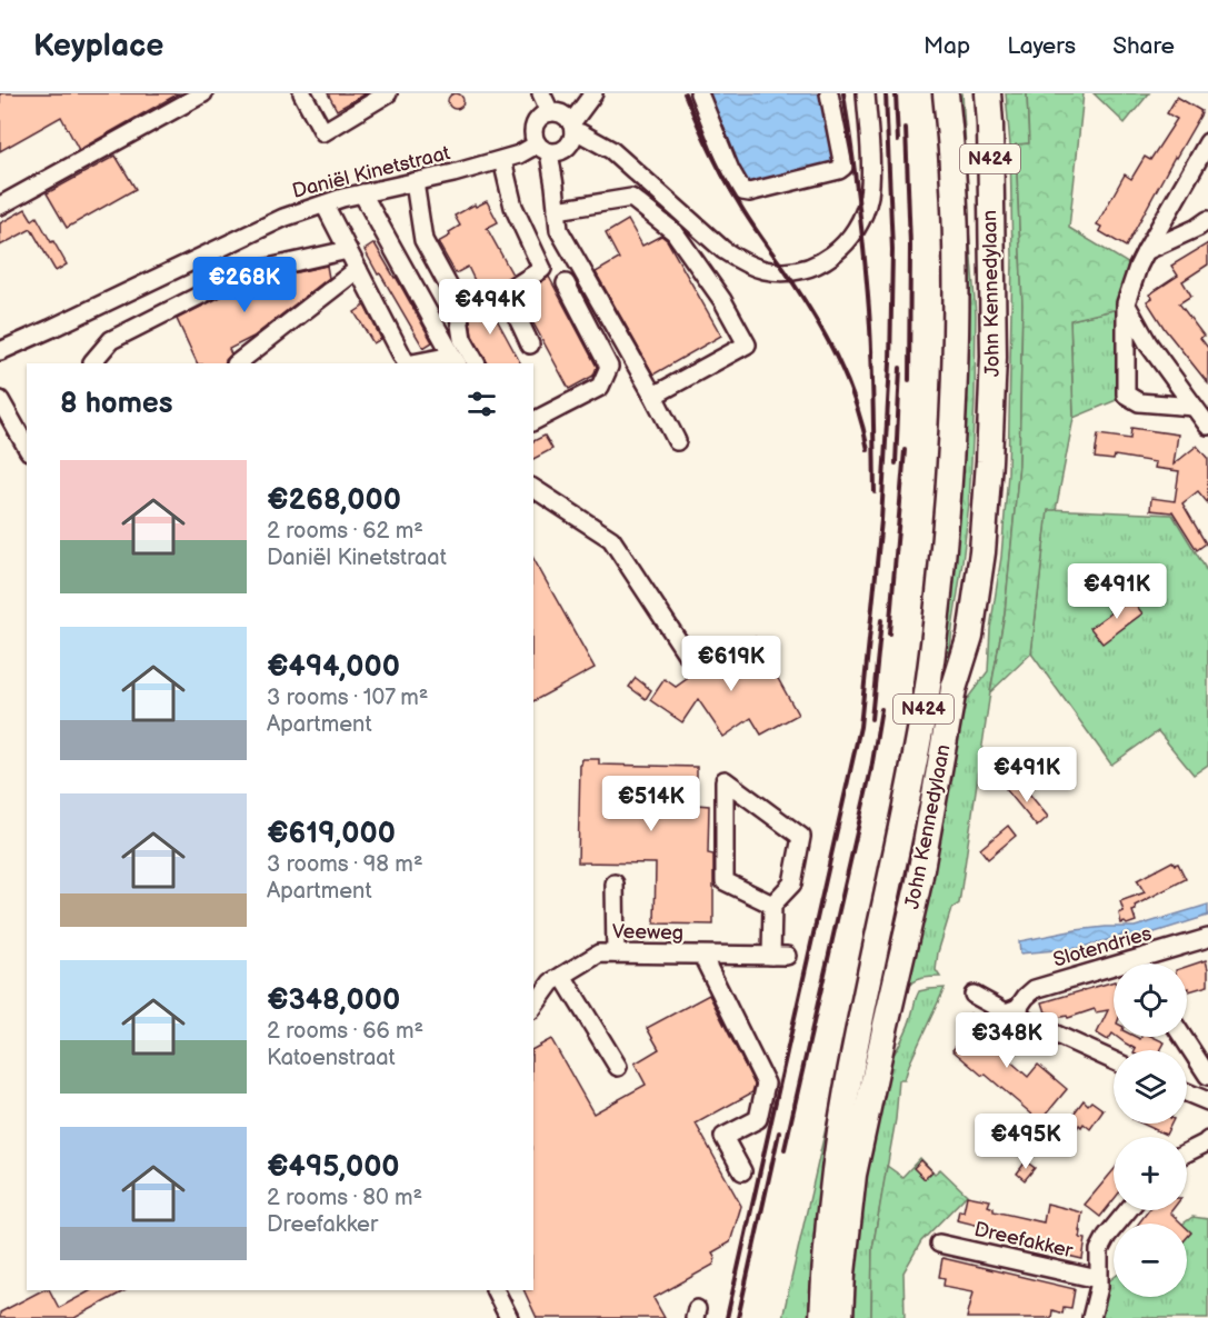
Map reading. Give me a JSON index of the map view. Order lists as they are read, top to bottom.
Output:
{
  "streets": {
    "highway": ["N424", "John Kennedylaan"],
    "street": [
      "Daniël Kinetstraat",
      "Veeweg",
      "Slotendries",
      "Dreefakker"
    ]
  },
  "page": {
    "header": "Keyplace",
    "nav": ["Map", "Layers", "Share"],
    "price": [
      "€268K",
      "€494K",
      "€491K",
      "€619K",
      "€491K",
      "€514K",
      "€348K",
      "€495K"
    ],
    "heading": "8 homes",
    "list": [
      {
        "name": "€268,000",
        "note": "2 rooms · 62 m² · Daniël Kinetstraat"
      },
      {
        "name": "€494,000",
        "note": "3 rooms · 107 m² · Apartment"
      },
      {
        "name": "€619,000",
        "note": "3 rooms · 98 m² · Apartment"
      },
      {
        "name": "€348,000",
        "note": "2 rooms · 66 m² · Katoenstraat"
      },
      {
        "name": "€495,000",
        "note": "2 rooms · 80 m² · Dreefakker"
      }
    ],
    "map_buttons": ["+", "−"]
  }
}
